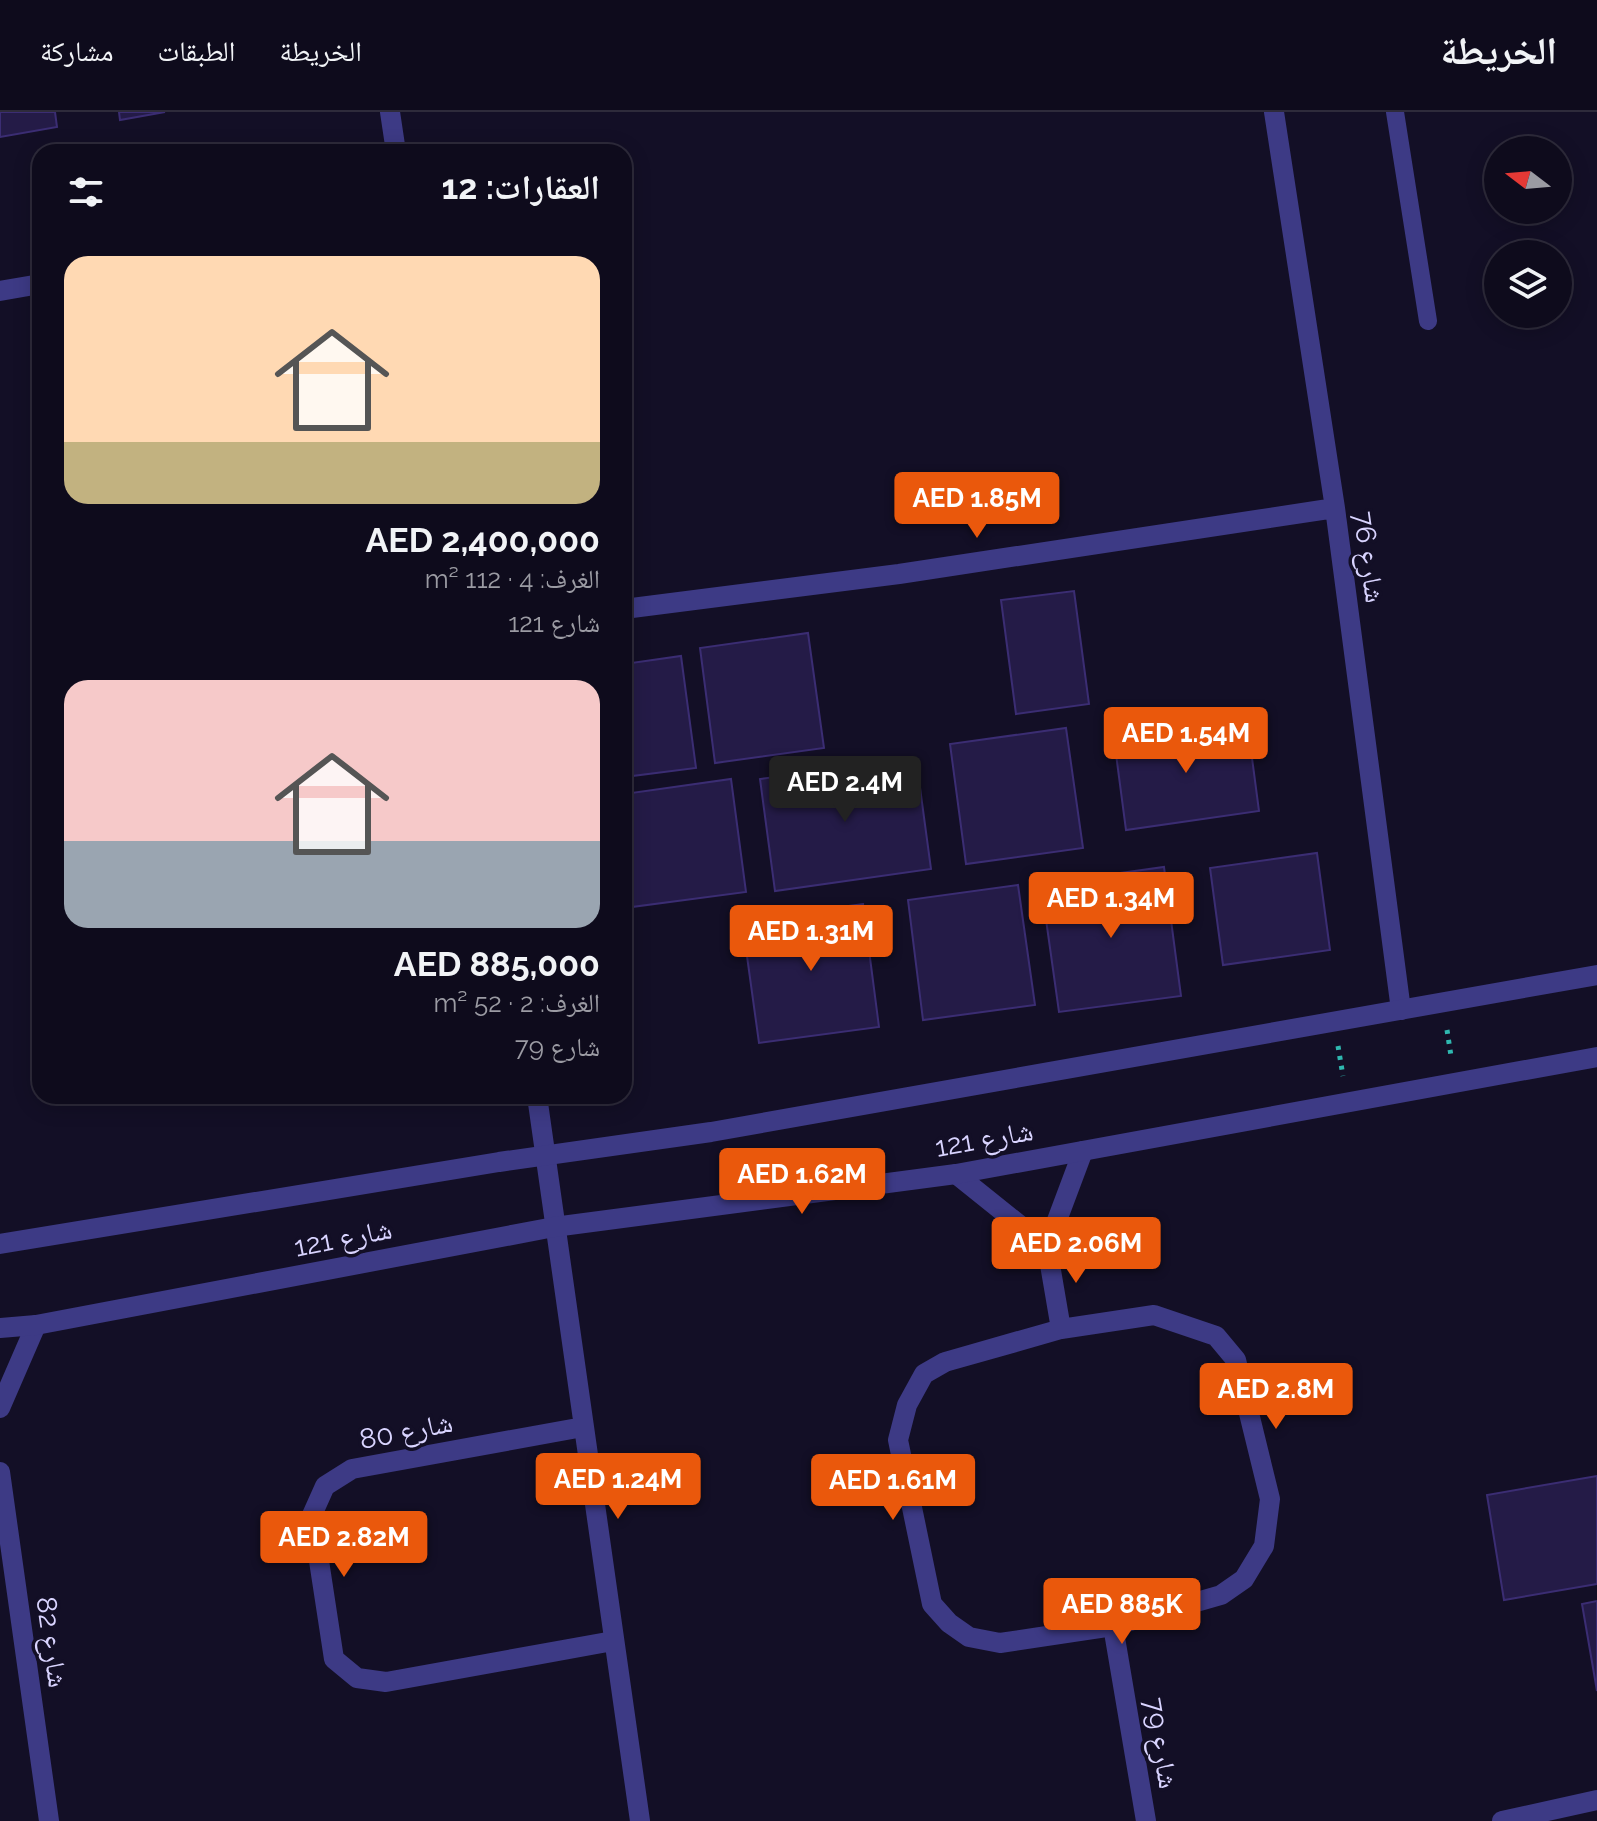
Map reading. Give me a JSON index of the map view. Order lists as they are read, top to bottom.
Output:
{
  "streets": {
    "street": [
      "شارع 76",
      "شارع 121",
      "شارع 80",
      "شارع 82",
      "شارع 79"
    ]
  },
  "crossings": [
    ["شارع 76", "شارع 121"]
  ],
  "north": "left",
  "page": {
    "header": "الخريطة",
    "nav": ["الخريطة", "الطبقات", "مشاركة"],
    "heading": "العقارات: 12",
    "list": [
      {
        "name": "AED 2,400,000",
        "note": "الغرف: 4 · 112 m² · شارع 121"
      },
      {
        "name": "AED 885,000",
        "note": "الغرف: 2 · 52 m² · شارع 79"
      }
    ],
    "price": [
      "AED 1.85M",
      "AED 1.54M",
      "AED 2.4M",
      "AED 1.34M",
      "AED 1.31M",
      "AED 1.62M",
      "AED 2.06M",
      "AED 2.8M",
      "AED 1.24M",
      "AED 1.61M",
      "AED 2.82M",
      "AED 885K"
    ]
  }
}
